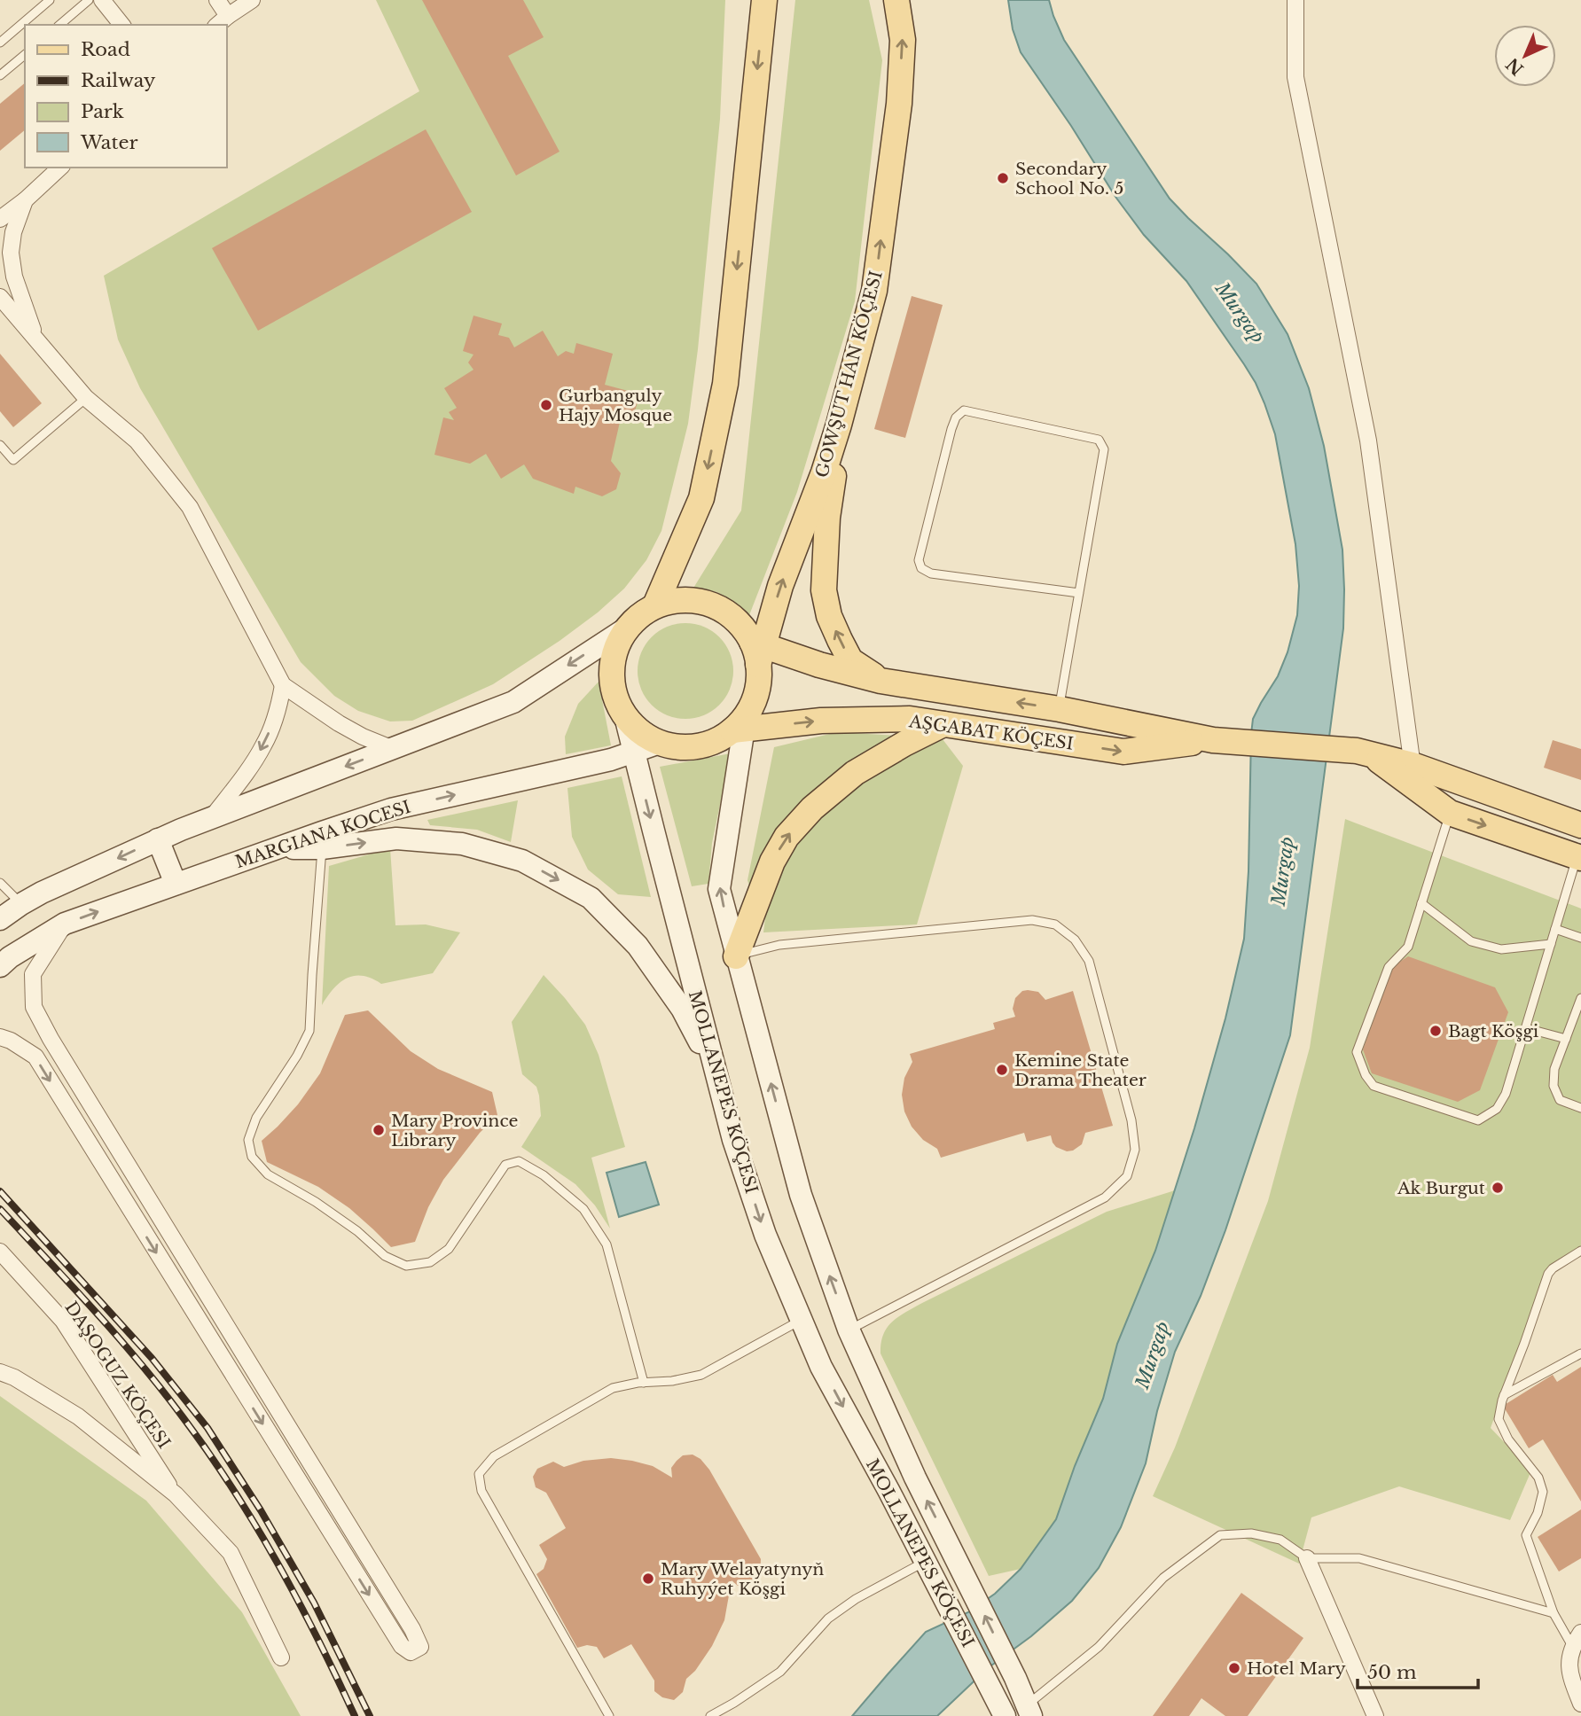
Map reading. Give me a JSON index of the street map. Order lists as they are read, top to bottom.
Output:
{
  "streets": {
    "main road": ["GOWŞUT HAN KÖÇESI", "AŞGABAT KÖÇESI"],
    "street": ["MARGIANA KOCESI", "MOLLANEPES KÖÇESI", "DAŞOGUZ KÖÇESI"]
  },
  "crossings": [
    ["GOWŞUT HAN KÖÇESI", "AŞGABAT KÖÇESI"],
    ["GOWŞUT HAN KÖÇESI", "MARGIANA KOCESI"],
    ["GOWŞUT HAN KÖÇESI", "MOLLANEPES KÖÇESI"],
    ["AŞGABAT KÖÇESI", "MARGIANA KOCESI"],
    ["AŞGABAT KÖÇESI", "MOLLANEPES KÖÇESI"],
    ["MARGIANA KOCESI", "MOLLANEPES KÖÇESI"]
  ],
  "water": ["Murgap"],
  "places": [
    "Secondary School No. 5",
    "Gurbanguly Hajy Mosque",
    "Bagt Köşgi",
    "Kemine State Drama Theater",
    "Mary Province Library",
    "Ak Burgut",
    "Mary Welayatynyň Ruhyýet Köşgi",
    "Hotel Mary"
  ],
  "legend": [
    "Road",
    "Railway",
    "Park",
    "Water"
  ],
  "scale_bar": "50 m",
  "north": "bottom left"
}
